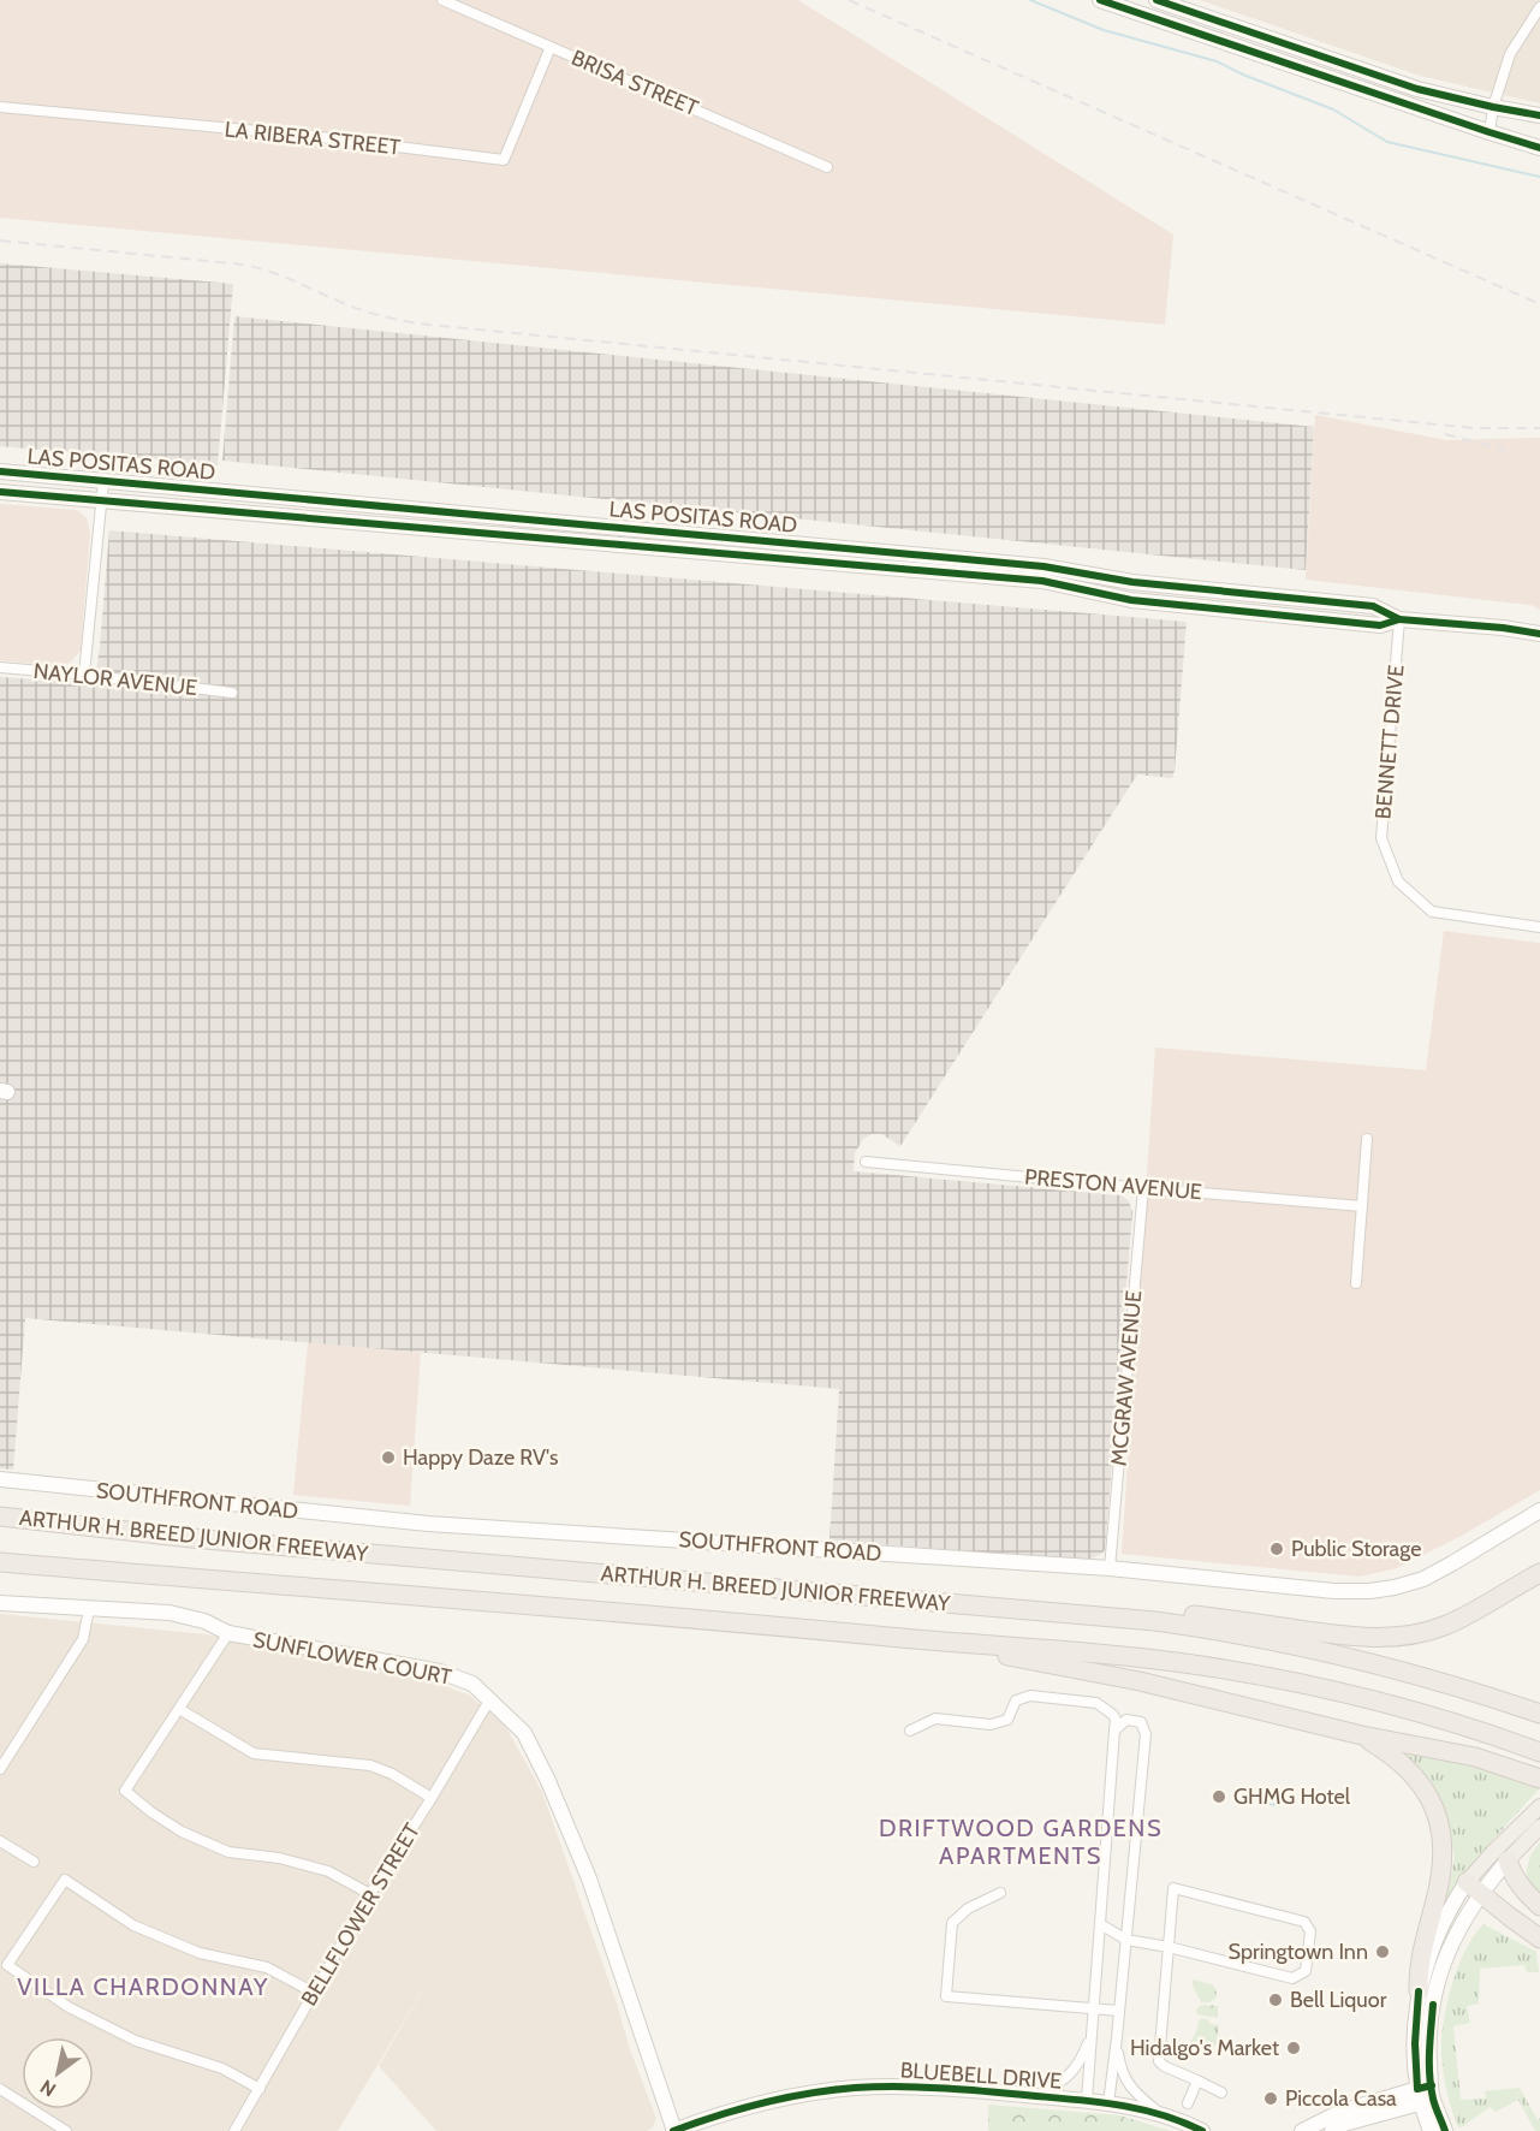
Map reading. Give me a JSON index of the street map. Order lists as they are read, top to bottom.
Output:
{
  "streets": {
    "highway": ["ARTHUR H. BREED JUNIOR FREEWAY"],
    "street": [
      "BRISA STREET",
      "LA RIBERA STREET",
      "LAS POSITAS ROAD",
      "NAYLOR AVENUE",
      "BENNETT DRIVE",
      "PRESTON AVENUE",
      "MCGRAW AVENUE",
      "SOUTHFRONT ROAD",
      "SUNFLOWER COURT",
      "BELLFLOWER STREET",
      "BLUEBELL DRIVE"
    ]
  },
  "crossings": [
    ["BRISA STREET", "LA RIBERA STREET"],
    ["LAS POSITAS ROAD", "BENNETT DRIVE"],
    ["PRESTON AVENUE", "MCGRAW AVENUE"],
    ["MCGRAW AVENUE", "SOUTHFRONT ROAD"],
    ["SUNFLOWER COURT", "BELLFLOWER STREET"],
    ["SUNFLOWER COURT", "BLUEBELL DRIVE"]
  ],
  "districts": ["DRIFTWOOD GARDENS APARTMENTS", "VILLA CHARDONNAY"],
  "places": [
    "Happy Daze RV's",
    "Public Storage",
    "GHMG Hotel",
    "Springtown Inn",
    "Bell Liquor",
    "Hidalgo's Market",
    "Piccola Casa"
  ],
  "north": "bottom left"
}
